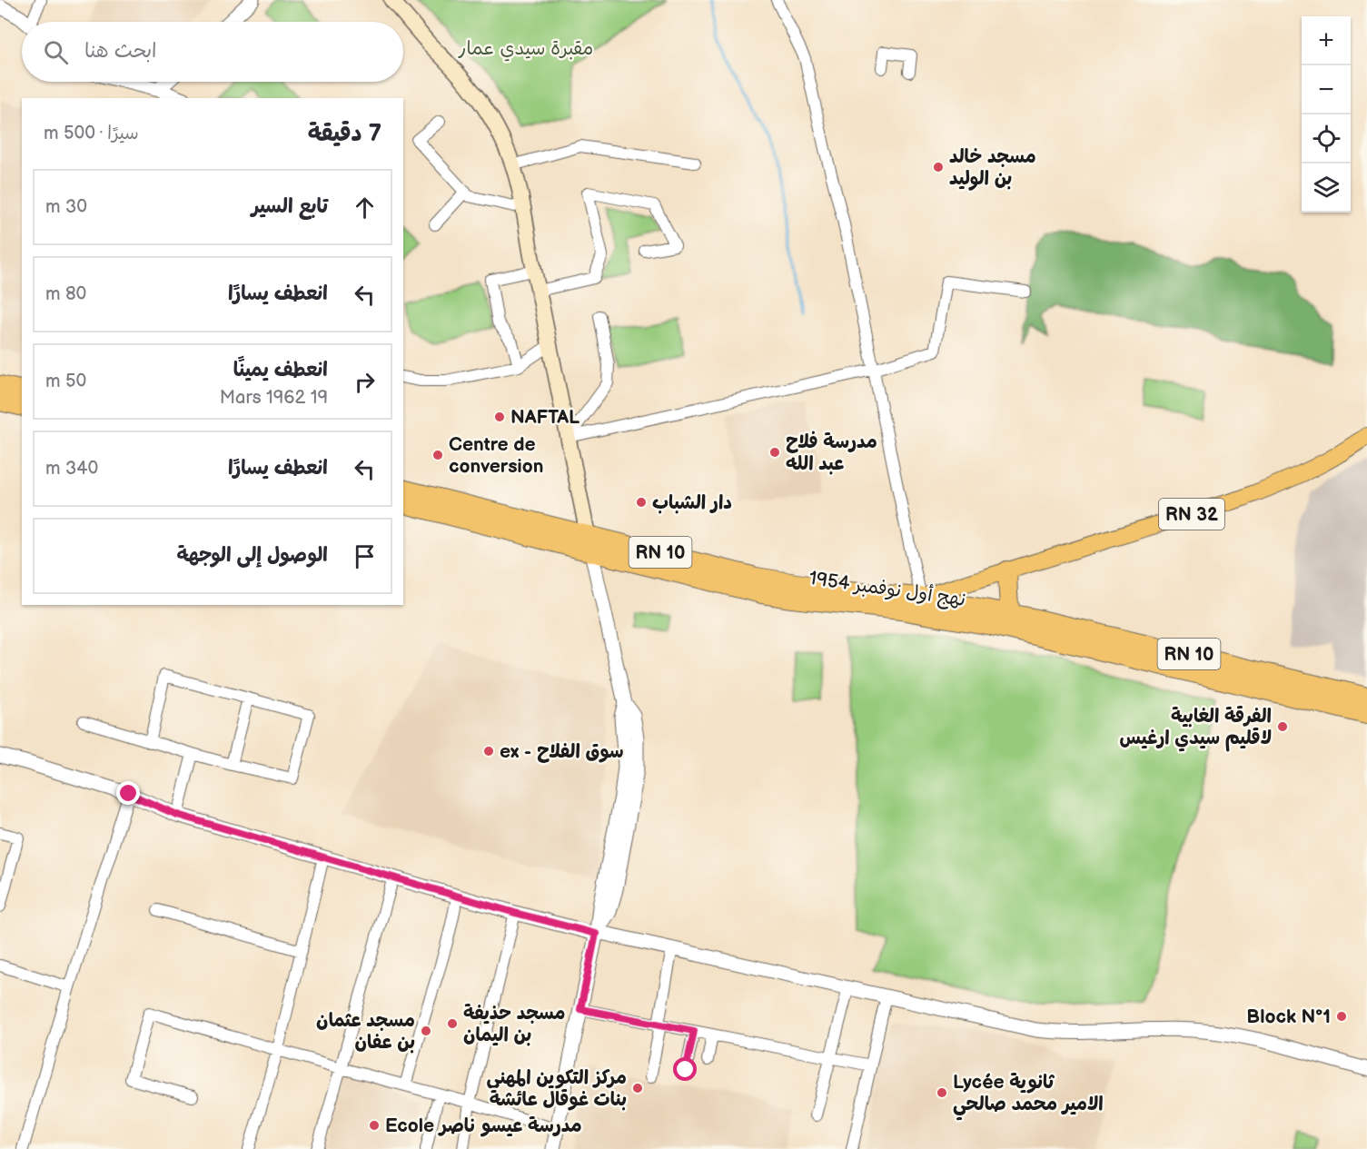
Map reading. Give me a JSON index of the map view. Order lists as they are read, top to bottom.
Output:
{
  "streets": {
    "highway": ["RN 10", "نهج أول نوفمبر 1954"],
    "main road": ["RN 32"]
  },
  "crossings": [
    ["RN 32", "نهج أول نوفمبر 1954"]
  ],
  "parks": ["مقبرة سيدي عمار"],
  "places": [
    "مسجد خالد بن الوليد",
    "NAFTAL",
    "مدرسة فلاح عبد الله",
    "Centre de conversion",
    "دار الشباب",
    "الفرقة الغابية لاقليم سيدي ارغيس",
    "ex - سوق الفلاح",
    "Block N°1",
    "مسجد حذيفة بن اليمان",
    "مسجد عثمان بن عفان",
    "مركز التكوين المهني بنات غوقال عائشة",
    "Lycée ثانوية الامير محمد صالحي",
    "Ecole مدرسة عيسو ناصر"
  ],
  "page": {
    "map_buttons": ["+", "−"],
    "search": "ابحث هنا",
    "heading": ["7 دقيقة", "سيرًا · 500 m"],
    "list": [
      ["تابع السير", "30 m"],
      ["انعطف يسارًا", "80 m"],
      ["انعطف يمينًا", "19 Mars 1962", "50 m"],
      ["انعطف يسارًا", "340 m"],
      "الوصول إلى الوجهة"
    ]
  }
}
